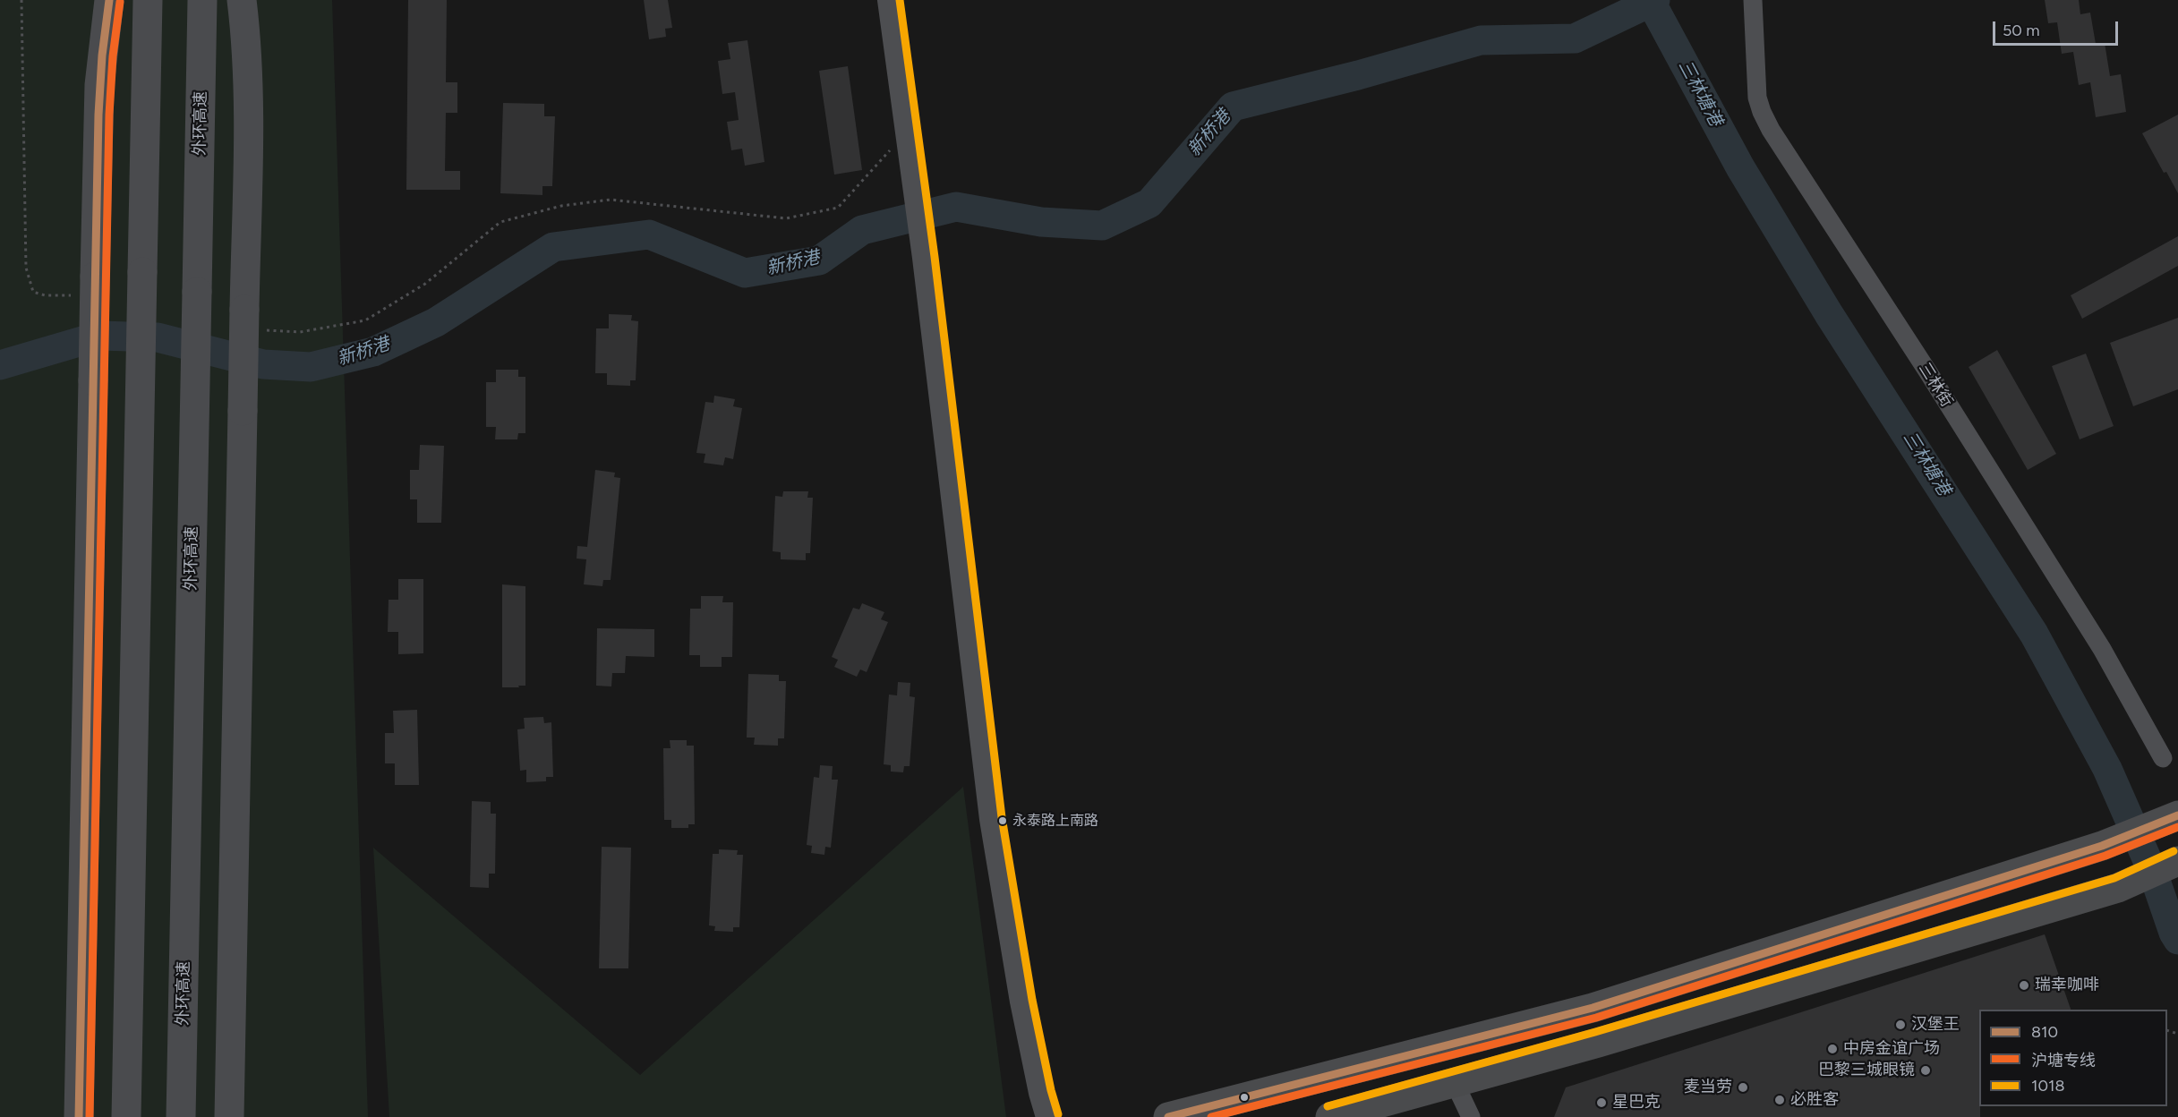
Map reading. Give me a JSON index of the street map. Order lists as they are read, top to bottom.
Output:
{
  "streets": {
    "highway": ["外环高速"],
    "street": ["三林街"]
  },
  "water": ["三林塘港", "新桥港"],
  "places": [
    "永泰路上南路",
    "瑞幸咖啡",
    "汉堡王",
    "中房金谊广场",
    "巴黎三城眼镜",
    "麦当劳",
    "必胜客",
    "星巴克"
  ],
  "lines": ["transit line 810", "transit line 1018", "transit line 沪塘专线"],
  "legend": ["810", "沪塘专线", "1018"],
  "scale_bar": "50 m"
}
